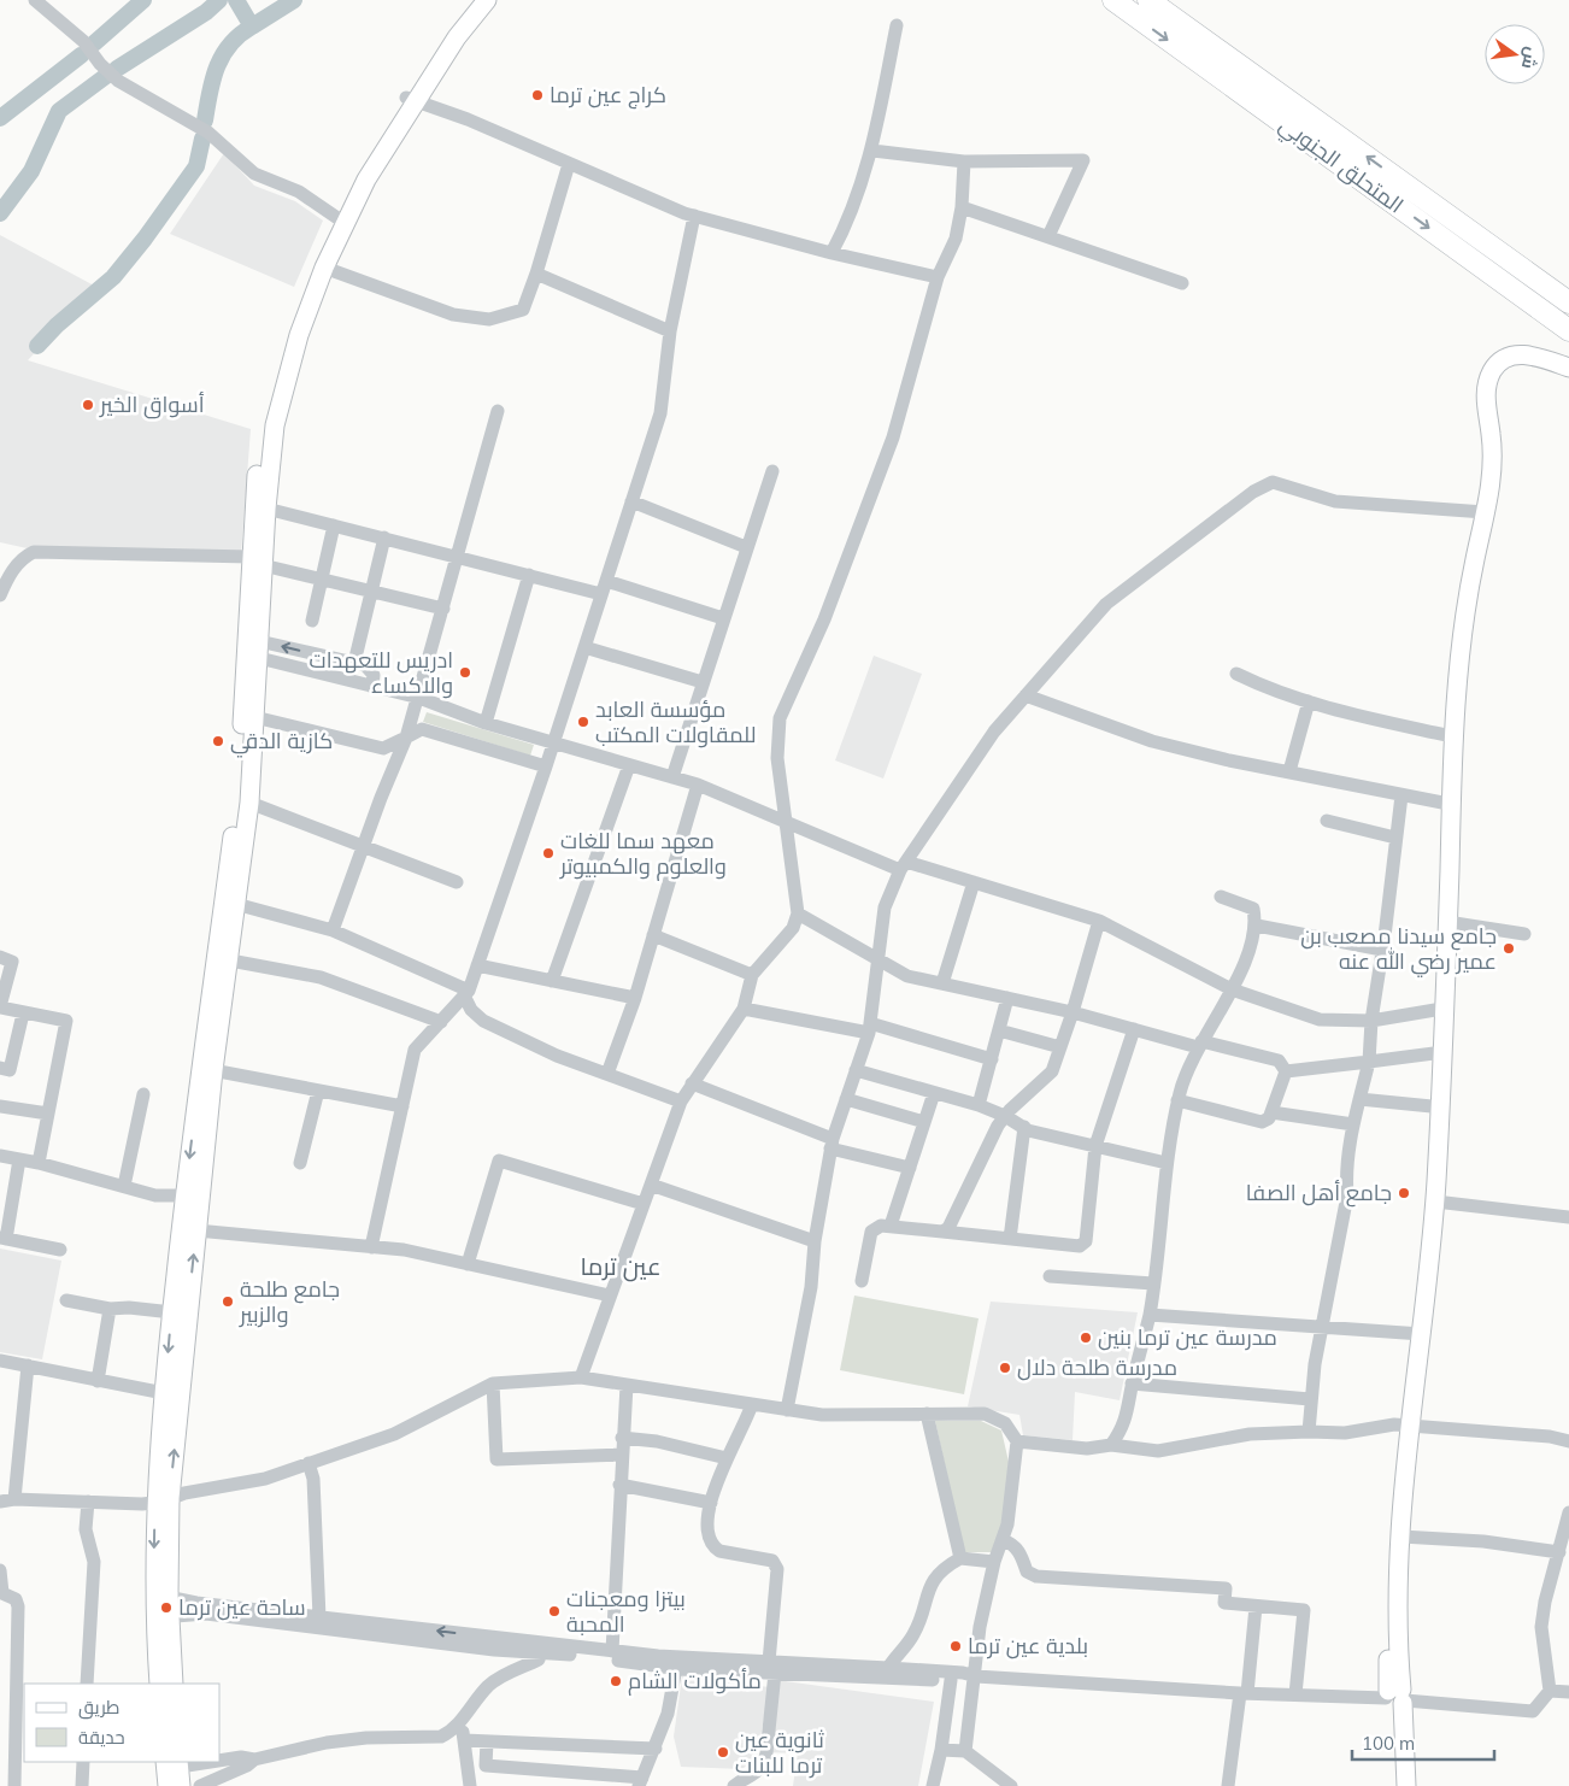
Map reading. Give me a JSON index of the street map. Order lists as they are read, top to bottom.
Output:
{
  "streets": {
    "highway": ["المتحلق الجنوبي"]
  },
  "districts": ["عين ترما"],
  "places": [
    "كراج عين ترما",
    "أسواق الخير",
    "ادريس للتعهدات والاكساء",
    "مؤسسة العابد للمقاولات المكتب",
    "كازية الدقي",
    "معهد سما للغات والعلوم والكمبيوتر",
    "جامع سيدنا مصعب بن عمير رضي الله عنه",
    "جامع أهل الصفا",
    "جامع طلحة والزبير",
    "مدرسة عين ترما بنين",
    "مدرسة طلحة دلال",
    "ساحة عين ترما",
    "بيتزا ومعجنات المحبة",
    "بلدية عين ترما",
    "مأكولات الشام",
    "ثانوية عين ترما للبنات"
  ],
  "legend": ["طريق", "حديقة"],
  "scale_bar": "100 m",
  "north": "right"
}
